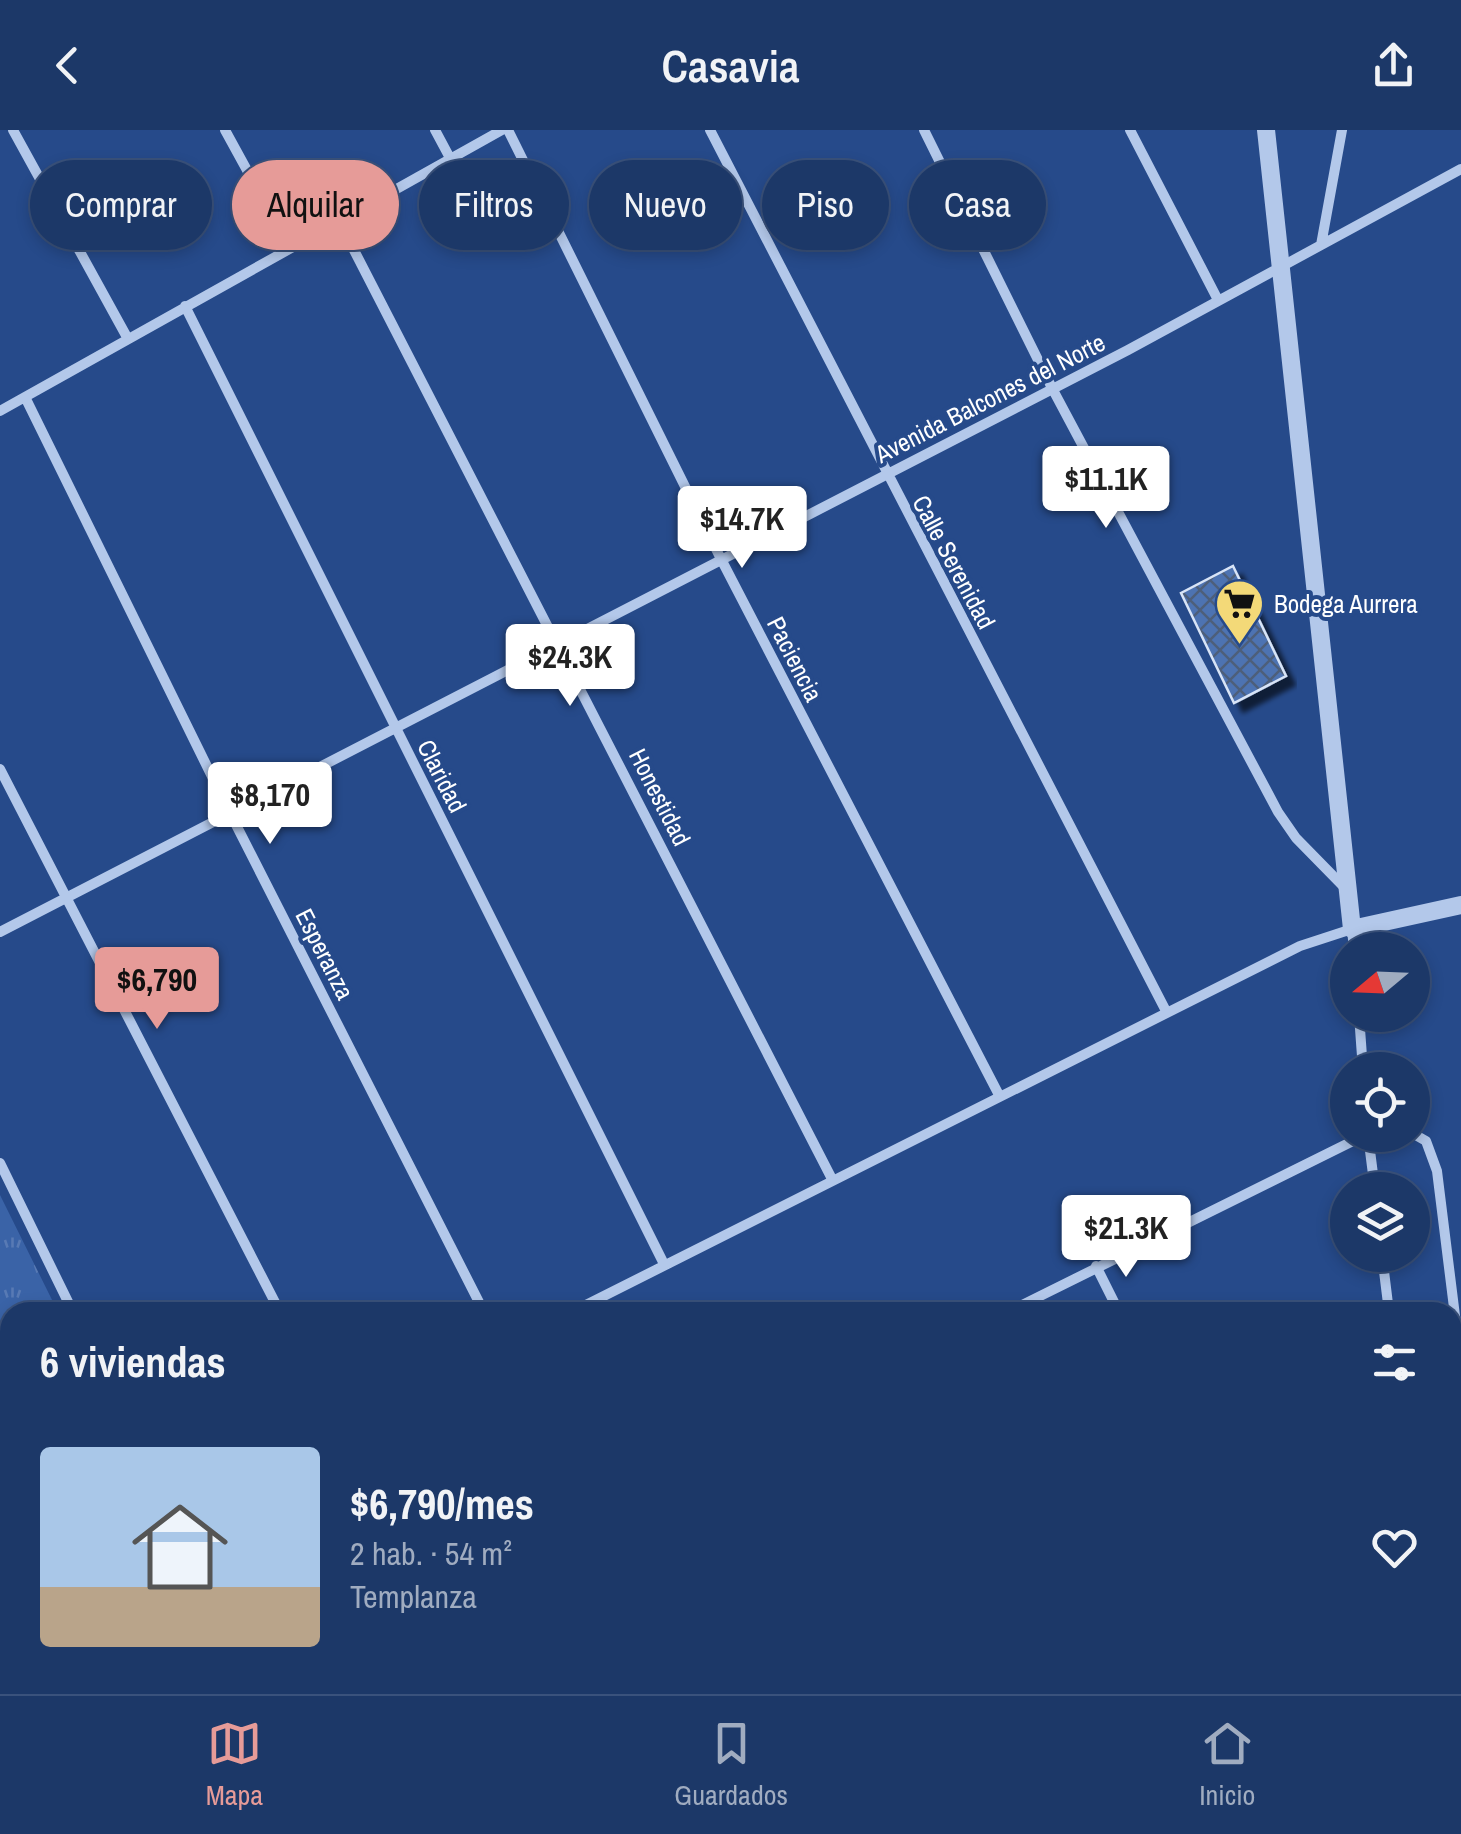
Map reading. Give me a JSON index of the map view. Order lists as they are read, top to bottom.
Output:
{
  "streets": {
    "street": [
      "Avenida Balcones del Norte",
      "Calle Serenidad",
      "Paciencia",
      "Claridad",
      "Honestidad",
      "Esperanza"
    ]
  },
  "crossings": [
    ["Avenida Balcones del Norte", "Calle Serenidad"],
    ["Avenida Balcones del Norte", "Paciencia"],
    ["Avenida Balcones del Norte", "Claridad"],
    ["Avenida Balcones del Norte", "Honestidad"],
    ["Avenida Balcones del Norte", "Esperanza"]
  ],
  "places": {
    "supermarket": ["Bodega Aurrera"]
  },
  "north": "left",
  "page": {
    "header": "Casavia",
    "chip": [
      "Comprar",
      "Alquilar",
      "Filtros",
      "Nuevo",
      "Piso",
      "Casa"
    ],
    "price": [
      "$11.1K",
      "$14.7K",
      "$24.3K",
      "$8,170",
      "$6,790",
      "$21.3K"
    ],
    "heading": "6 viviendas",
    "list": [
      {
        "name": "$6,790/mes",
        "note": "2 hab. · 54 m² · Templanza"
      }
    ],
    "tabs": ["Mapa", "Guardados", "Inicio"]
  }
}
